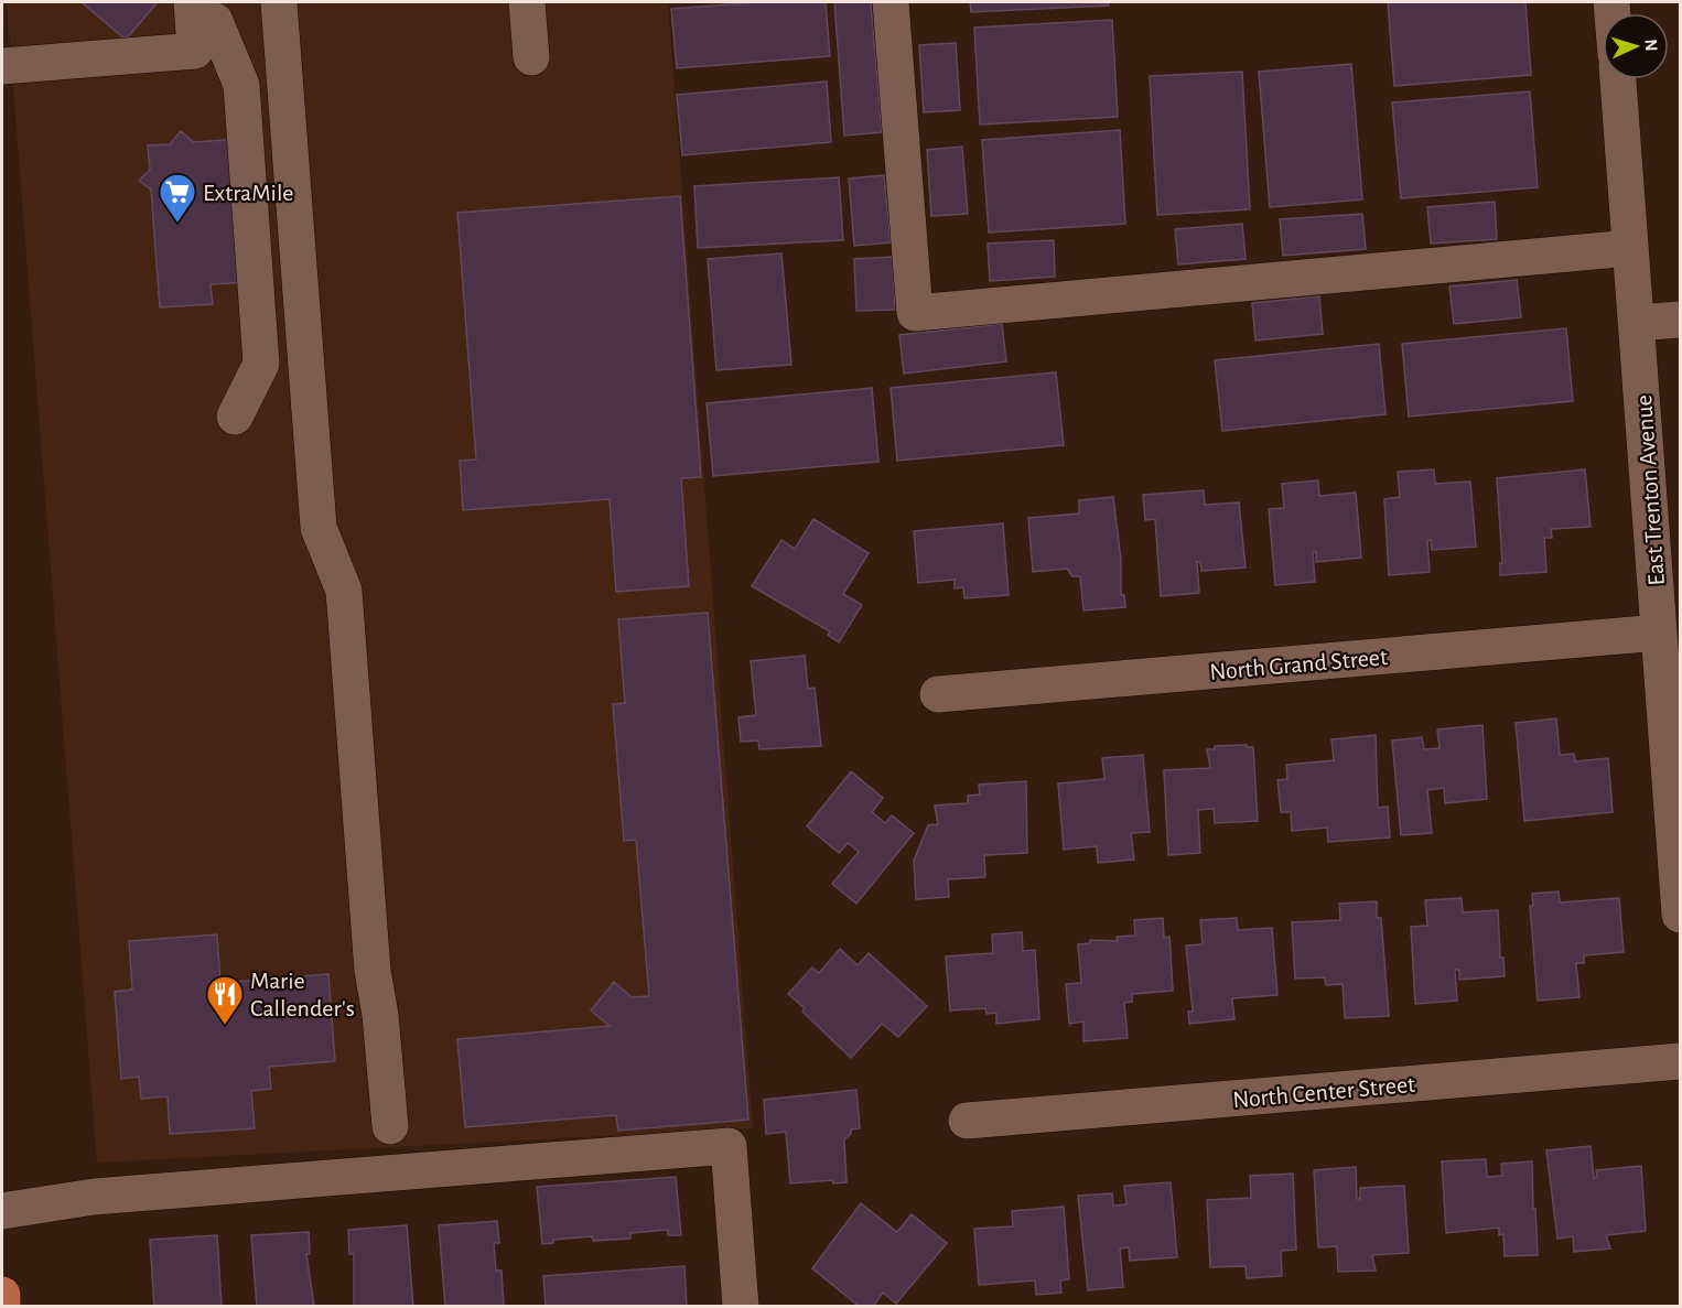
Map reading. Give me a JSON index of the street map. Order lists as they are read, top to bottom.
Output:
{
  "streets": {
    "street": ["East Trenton Avenue", "North Grand Street", "North Center Street"]
  },
  "crossings": [
    ["East Trenton Avenue", "North Grand Street"]
  ],
  "places": {
    "supermarket": ["ExtraMile"],
    "restaurant": ["Marie Callender's"]
  },
  "north": "right"
}
